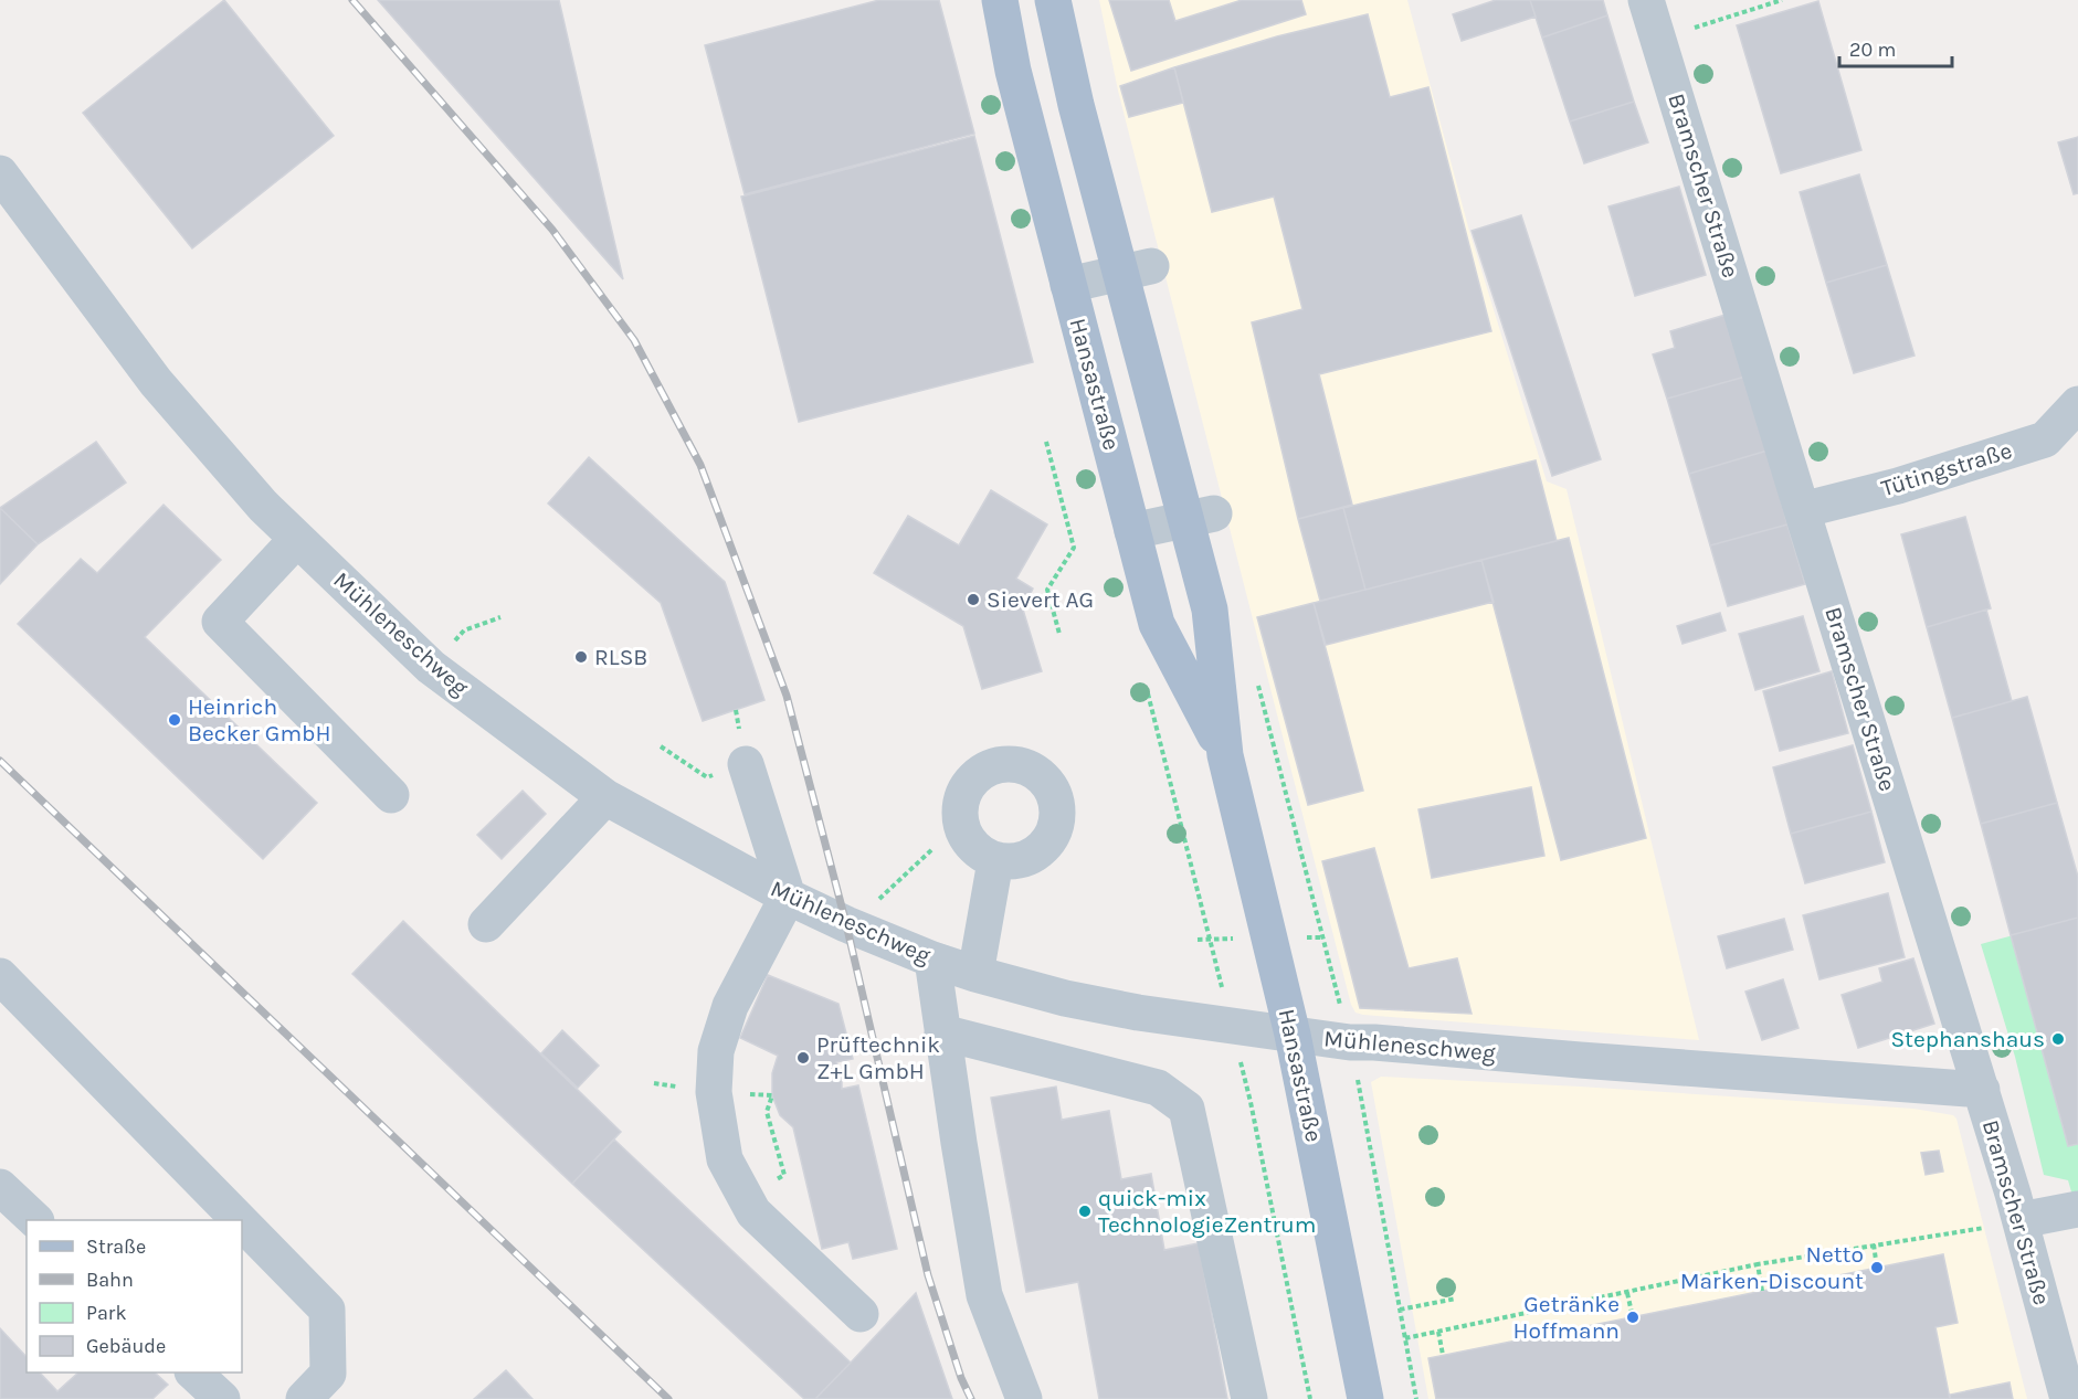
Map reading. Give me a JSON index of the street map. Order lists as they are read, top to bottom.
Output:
{
  "streets": {
    "main road": ["Hansastraße"],
    "street": ["Bramscher Straße", "Tütingstraße", "Mühleneschweg"]
  },
  "crossings": [
    ["Bramscher Straße", "Tütingstraße"],
    ["Bramscher Straße", "Mühleneschweg"],
    ["Hansastraße", "Mühleneschweg"]
  ],
  "places": [
    "Sievert AG",
    "RLSB",
    "Heinrich Becker GmbH",
    "Stephanshaus",
    "Prüftechnik Z+L GmbH",
    "quick-mix TechnologieZentrum",
    "Netto Marken-Discount",
    "Getränke Hoffmann"
  ],
  "legend": [
    "Straße",
    "Bahn",
    "Park",
    "Gebäude"
  ],
  "scale_bar": "20 m"
}
